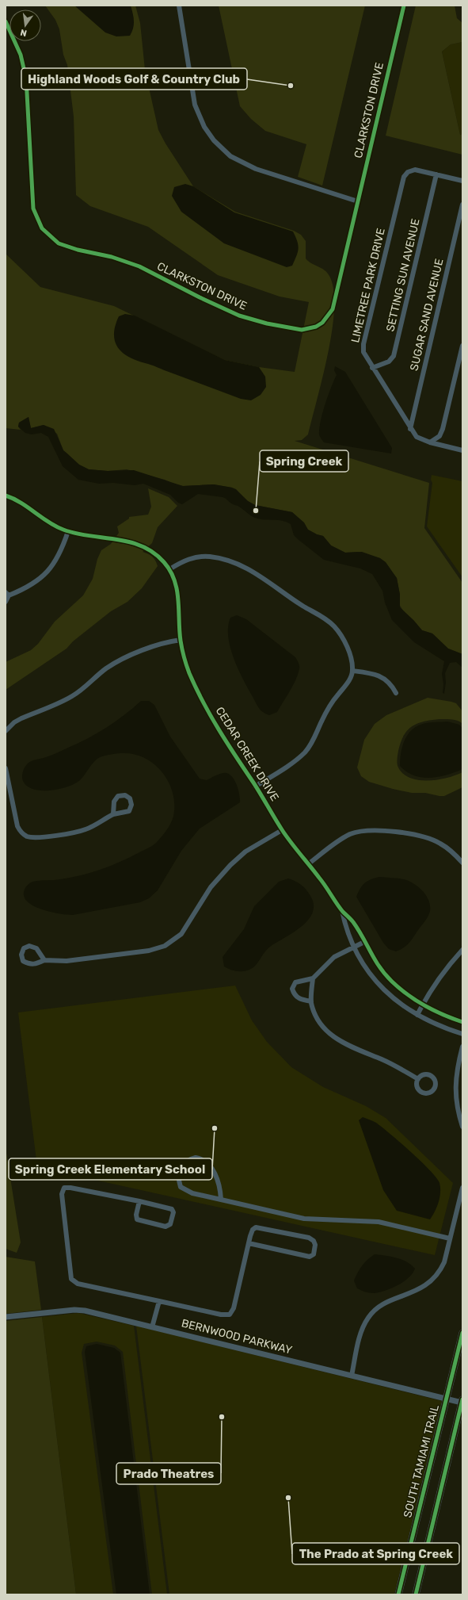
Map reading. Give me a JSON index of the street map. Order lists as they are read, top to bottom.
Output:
{
  "streets": {
    "main road": ["SOUTH TAMIAMI TRAIL"],
    "street": [
      "CLARKSTON DRIVE",
      "SETTING SUN AVENUE",
      "LIMETREE PARK DRIVE",
      "SUGAR SAND AVENUE",
      "CEDAR CREEK DRIVE",
      "BERNWOOD PARKWAY"
    ]
  },
  "crossings": [
    ["SETTING SUN AVENUE", "LIMETREE PARK DRIVE"],
    ["LIMETREE PARK DRIVE", "SUGAR SAND AVENUE"],
    ["BERNWOOD PARKWAY", "SOUTH TAMIAMI TRAIL"]
  ],
  "places": [
    "Highland Woods Golf & Country Club",
    "Spring Creek",
    "Spring Creek Elementary School",
    "Prado Theatres",
    "The Prado at Spring Creek"
  ],
  "north": "bottom"
}
